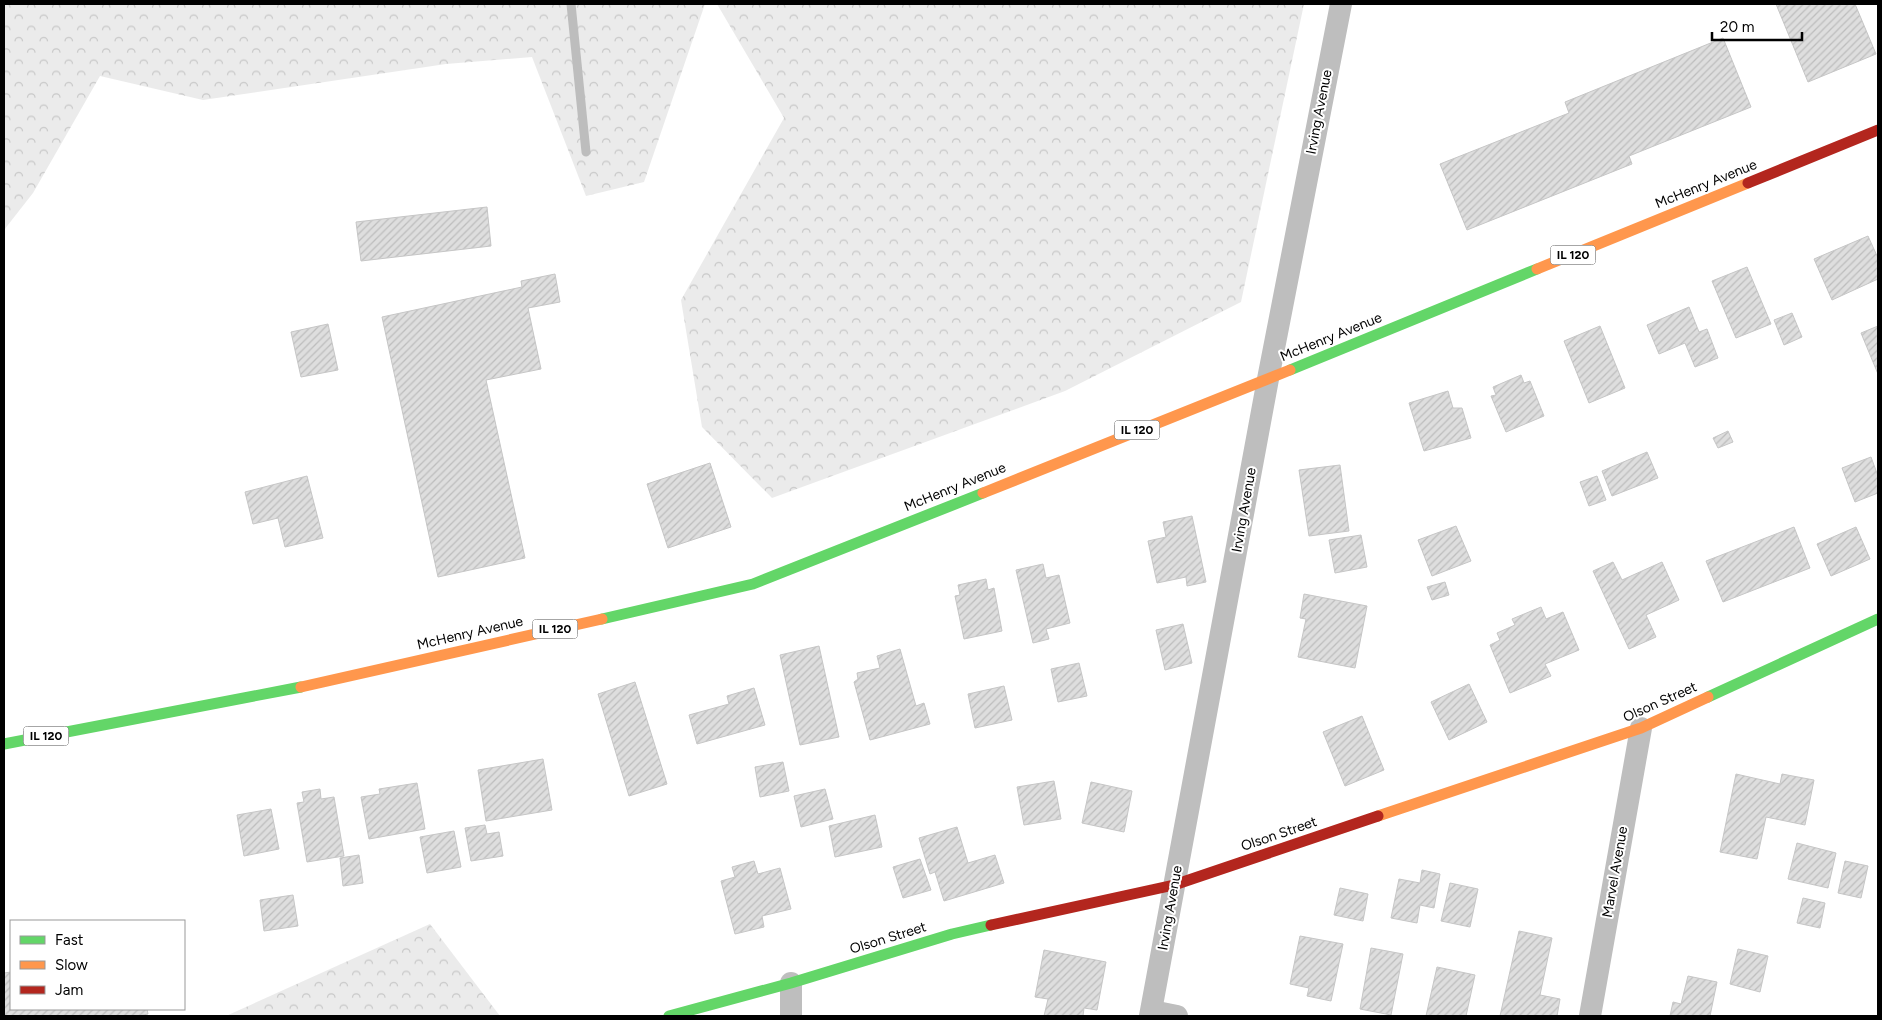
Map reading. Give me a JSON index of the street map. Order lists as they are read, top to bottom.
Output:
{
  "streets": {
    "main road": ["McHenry Avenue", "IL 120", "Olson Street"],
    "street": ["Irving Avenue", "Marvel Avenue"]
  },
  "crossings": [
    ["Irving Avenue", "McHenry Avenue"],
    ["Irving Avenue", "Olson Street"],
    ["Olson Street", "Marvel Avenue"]
  ],
  "legend": ["Fast", "Slow", "Jam"],
  "scale_bar": "20 m"
}
